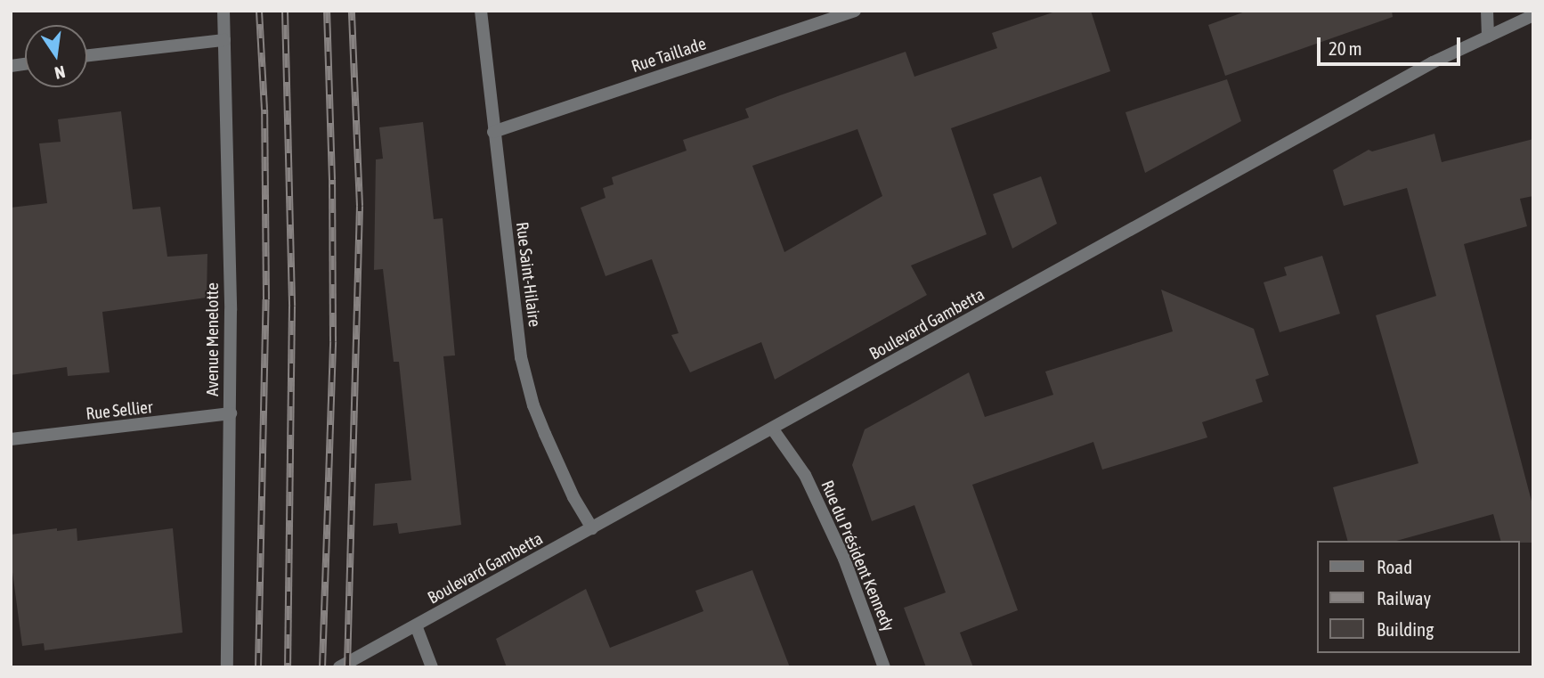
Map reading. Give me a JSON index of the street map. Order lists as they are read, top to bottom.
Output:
{
  "streets": {
    "street": [
      "Rue Taillade",
      "Rue Saint-Hilaire",
      "Boulevard Gambetta",
      "Avenue Menelotte",
      "Rue Sellier",
      "Rue du Président Kennedy"
    ]
  },
  "crossings": [
    ["Rue Taillade", "Rue Saint-Hilaire"],
    ["Rue Saint-Hilaire", "Boulevard Gambetta"],
    ["Boulevard Gambetta", "Rue du Président Kennedy"],
    ["Avenue Menelotte", "Rue Sellier"]
  ],
  "legend": ["Road", "Railway", "Building"],
  "scale_bar": "20 m",
  "north": "bottom"
}
